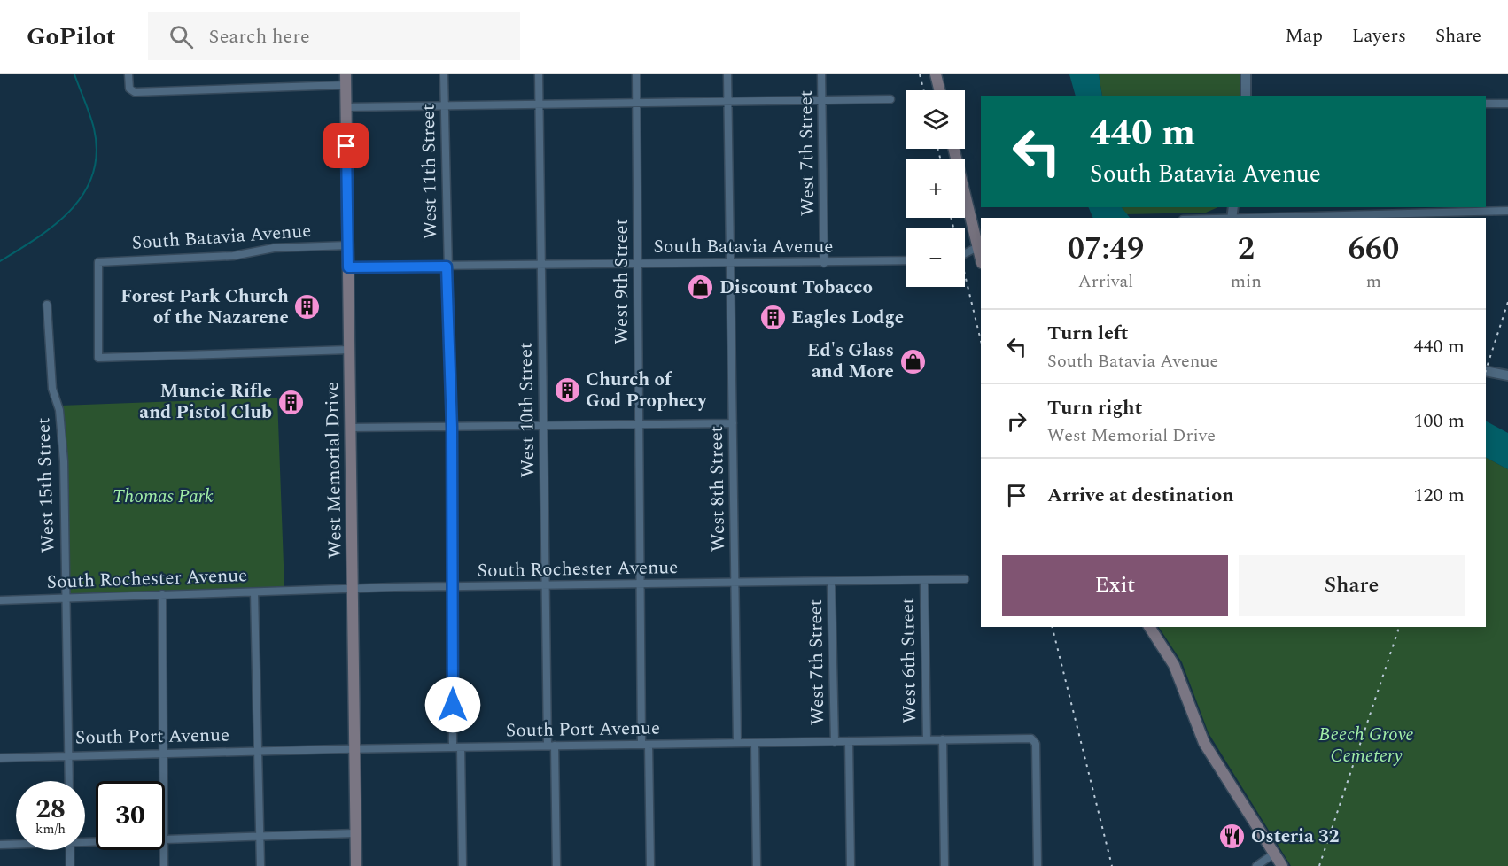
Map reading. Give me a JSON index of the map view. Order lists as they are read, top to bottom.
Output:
{
  "streets": {
    "main road": ["West Memorial Drive"],
    "street": [
      "West 7th Street",
      "West 11th Street",
      "South Batavia Avenue",
      "West 9th Street",
      "West 10th Street",
      "West 15th Street",
      "West 8th Street",
      "South Rochester Avenue",
      "West 6th Street",
      "South Port Avenue"
    ]
  },
  "crossings": [
    ["West 7th Street", "South Batavia Avenue"],
    ["West 7th Street", "South Rochester Avenue"],
    ["West 7th Street", "South Port Avenue"],
    ["West 11th Street", "South Batavia Avenue"],
    ["West 11th Street", "South Rochester Avenue"],
    ["West 11th Street", "South Port Avenue"],
    ["South Batavia Avenue", "West 9th Street"],
    ["South Batavia Avenue", "West 10th Street"],
    ["South Batavia Avenue", "West Memorial Drive"],
    ["South Batavia Avenue", "West 8th Street"],
    ["West 9th Street", "South Rochester Avenue"],
    ["West 9th Street", "South Port Avenue"],
    ["West 10th Street", "South Rochester Avenue"],
    ["West 10th Street", "South Port Avenue"],
    ["West Memorial Drive", "South Rochester Avenue"],
    ["West Memorial Drive", "South Port Avenue"],
    ["West 15th Street", "South Rochester Avenue"],
    ["West 15th Street", "South Port Avenue"],
    ["West 8th Street", "South Rochester Avenue"],
    ["West 8th Street", "South Port Avenue"],
    ["South Rochester Avenue", "West 6th Street"],
    ["West 6th Street", "South Port Avenue"]
  ],
  "parks": ["Thomas Park", "Beech Grove Cemetery"],
  "places": {
    "shop": ["Discount Tobacco", "Ed's Glass and More"],
    "building": [
      "Forest Park Church of the Nazarene",
      "Eagles Lodge",
      "Church of God Prophecy",
      "Muncie Rifle and Pistol Club"
    ],
    "restaurant": ["Osteria 32"]
  },
  "page": {
    "header": "GoPilot",
    "search": "Search here",
    "nav": ["Map", "Layers", "Share"],
    "map_buttons": ["+", "−"],
    "turn": ["440 m", "South Batavia Avenue"],
    "eta": [
      "07:49",
      "Arrival",
      "2",
      "min",
      "660",
      "m"
    ],
    "list": [
      {
        "name": "Turn left",
        "note": "South Batavia Avenue",
        "value": "440 m"
      },
      {
        "name": "Turn right",
        "note": "West Memorial Drive",
        "value": "100 m"
      },
      {
        "name": "Arrive at destination",
        "value": "120 m"
      }
    ],
    "buttons": ["Exit", "Share"],
    "speed": "28 km/h",
    "limit": "30"
  }
}
